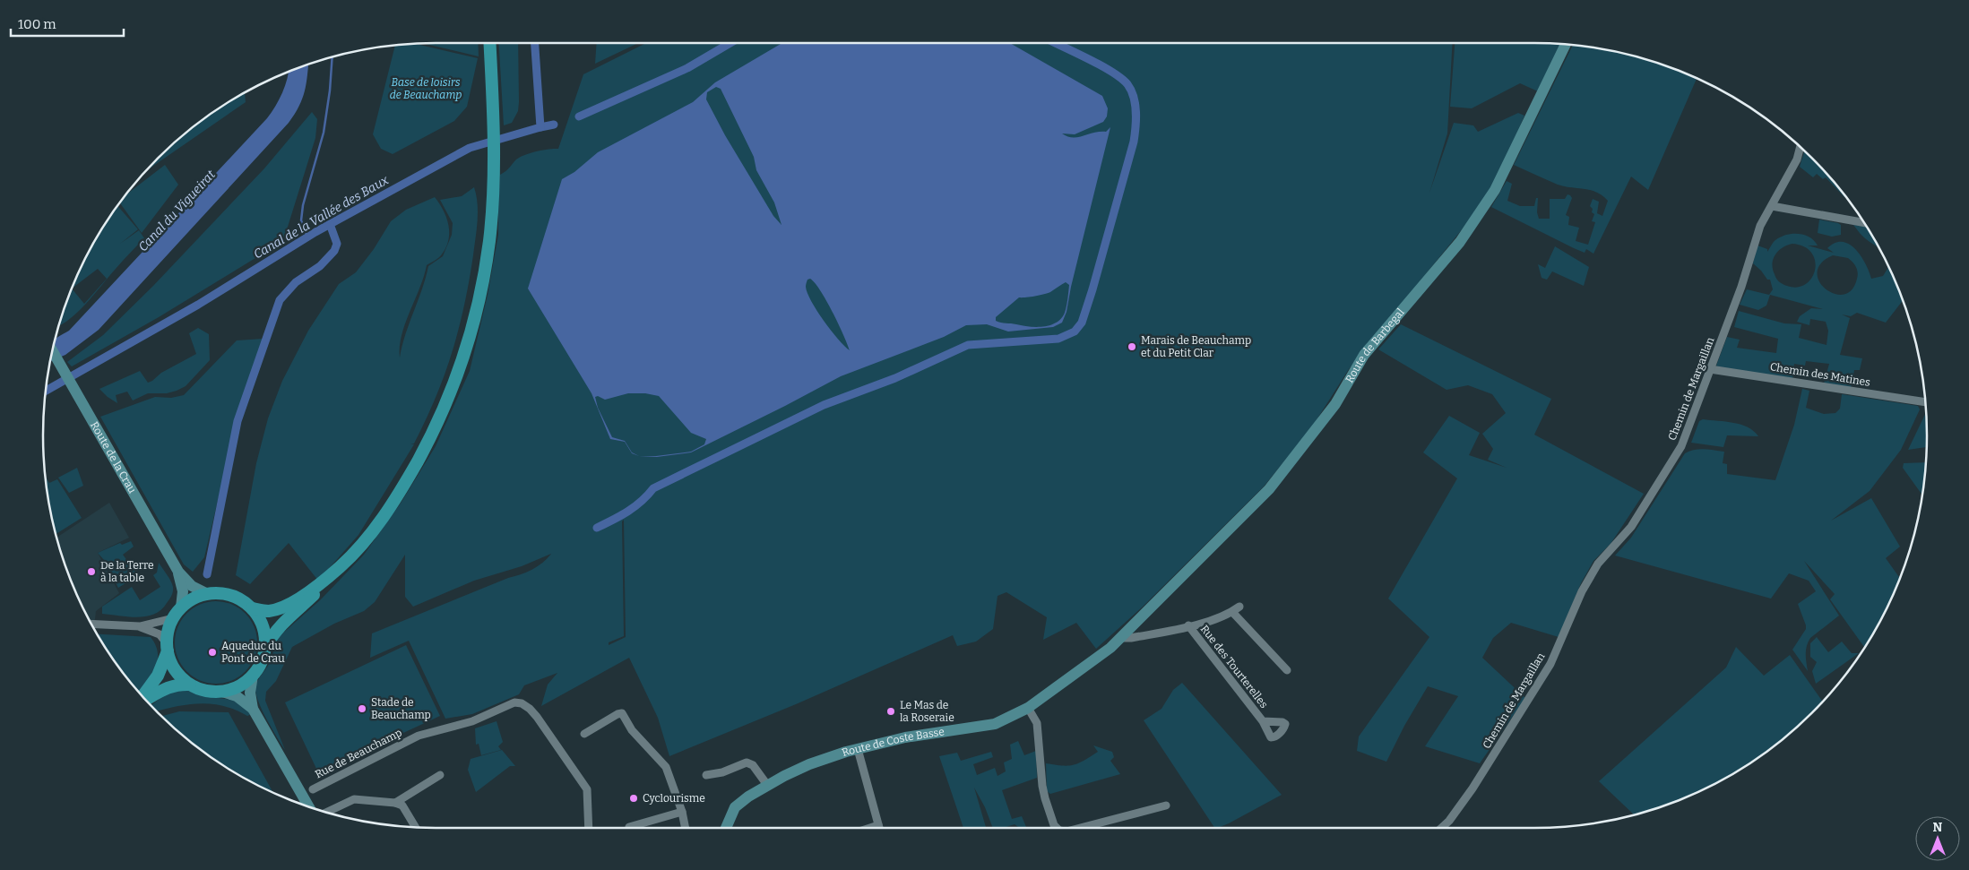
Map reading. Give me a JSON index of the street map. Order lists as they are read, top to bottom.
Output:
{
  "streets": {
    "street": [
      "Route de Barbegal",
      "Chemin des Matines",
      "Chemin de Margaillan",
      "Route de la Crau",
      "Rue des Tourterelles",
      "Route de Coste Basse",
      "Rue de Beauchamp"
    ]
  },
  "crossings": [
    ["Route de Barbegal", "Route de Coste Basse"],
    ["Chemin des Matines", "Chemin de Margaillan"]
  ],
  "water": ["Canal du Vigueirat", "Canal de la Vallée des Baux"],
  "parks": ["Base de loisirs de Beauchamp"],
  "places": [
    "Marais de Beauchamp et du Petit Clar",
    "De la Terre à la table",
    "Aqueduc du Pont de Crau",
    "Stade de Beauchamp",
    "Le Mas de la Roseraie",
    "Cyclourisme"
  ],
  "scale_bar": "100 m",
  "north": "top"
}
